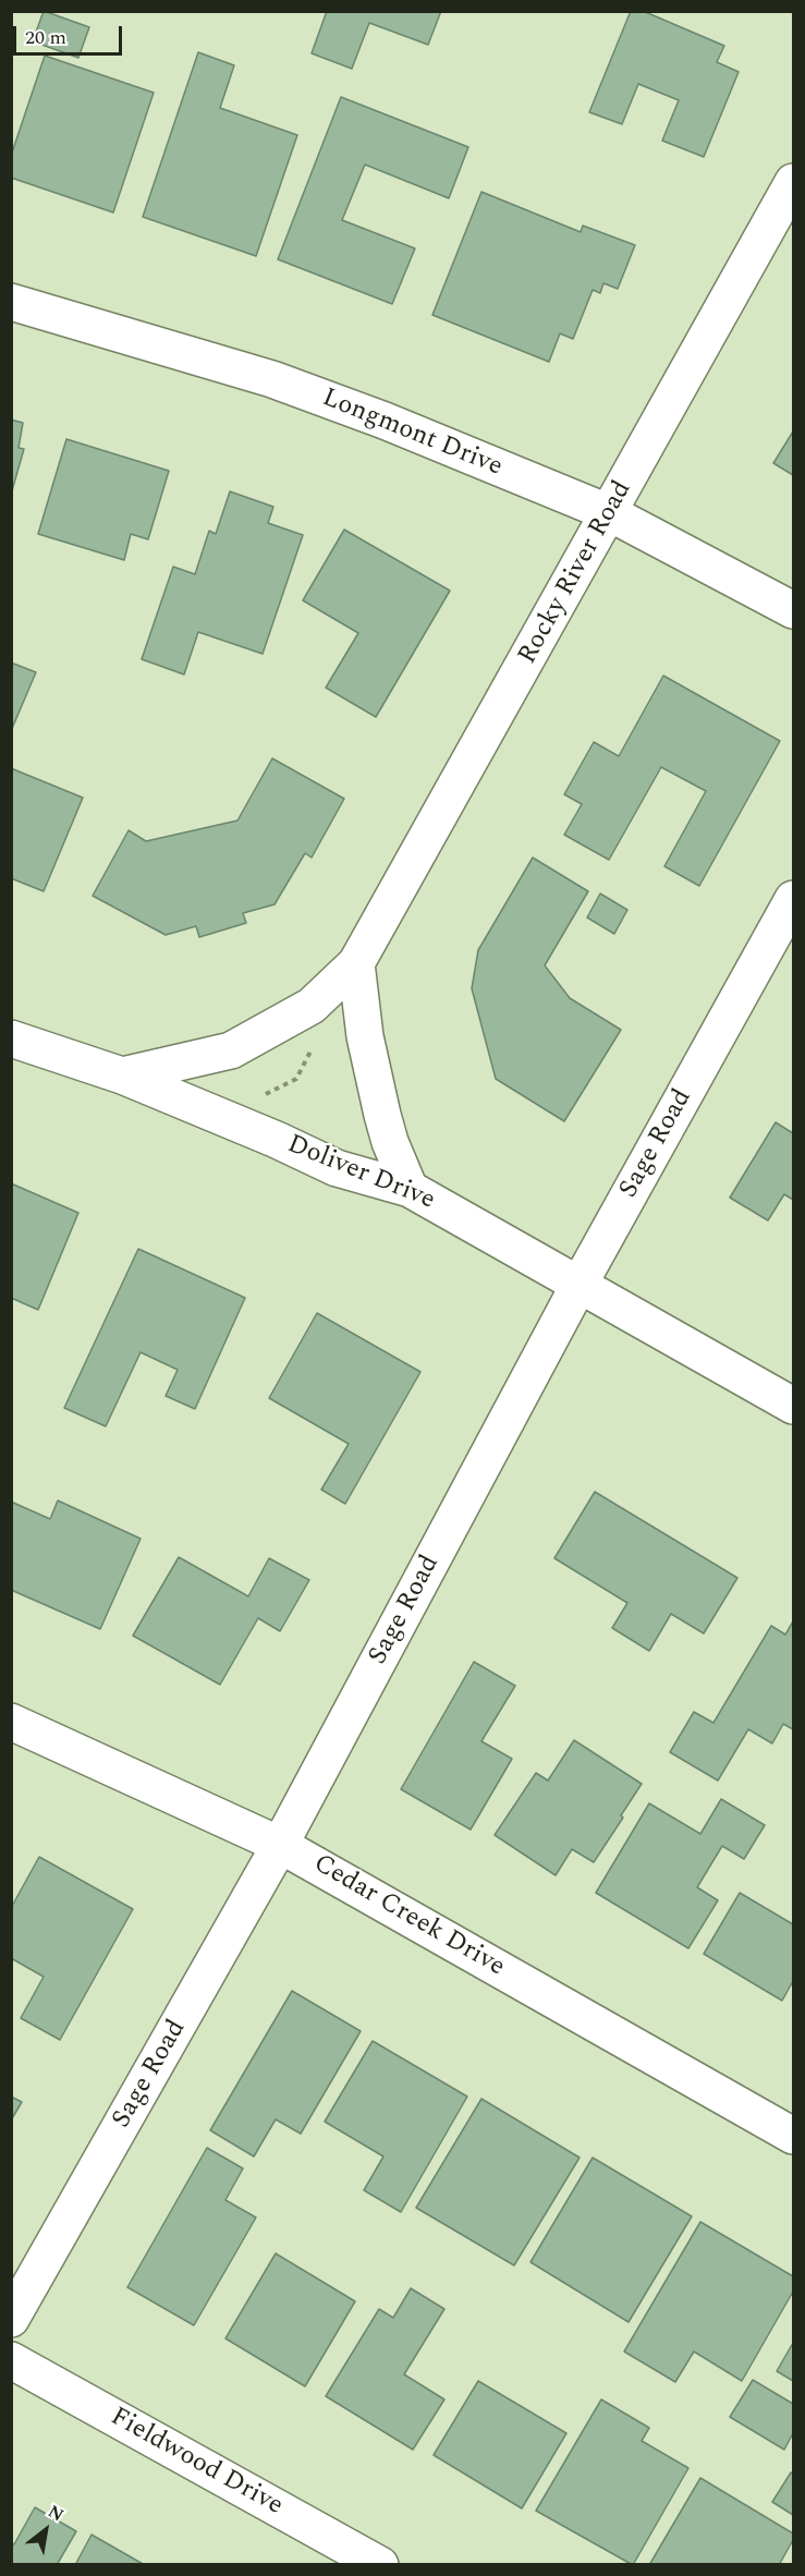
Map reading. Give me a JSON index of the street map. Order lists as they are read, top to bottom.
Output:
{
  "streets": {
    "street": [
      "Longmont Drive",
      "Rocky River Road",
      "Sage Road",
      "Doliver Drive",
      "Cedar Creek Drive",
      "Fieldwood Drive"
    ]
  },
  "crossings": [
    ["Longmont Drive", "Rocky River Road"],
    ["Rocky River Road", "Doliver Drive"],
    ["Sage Road", "Doliver Drive"],
    ["Sage Road", "Cedar Creek Drive"]
  ],
  "scale_bar": "20 m",
  "north": "top right"
}
